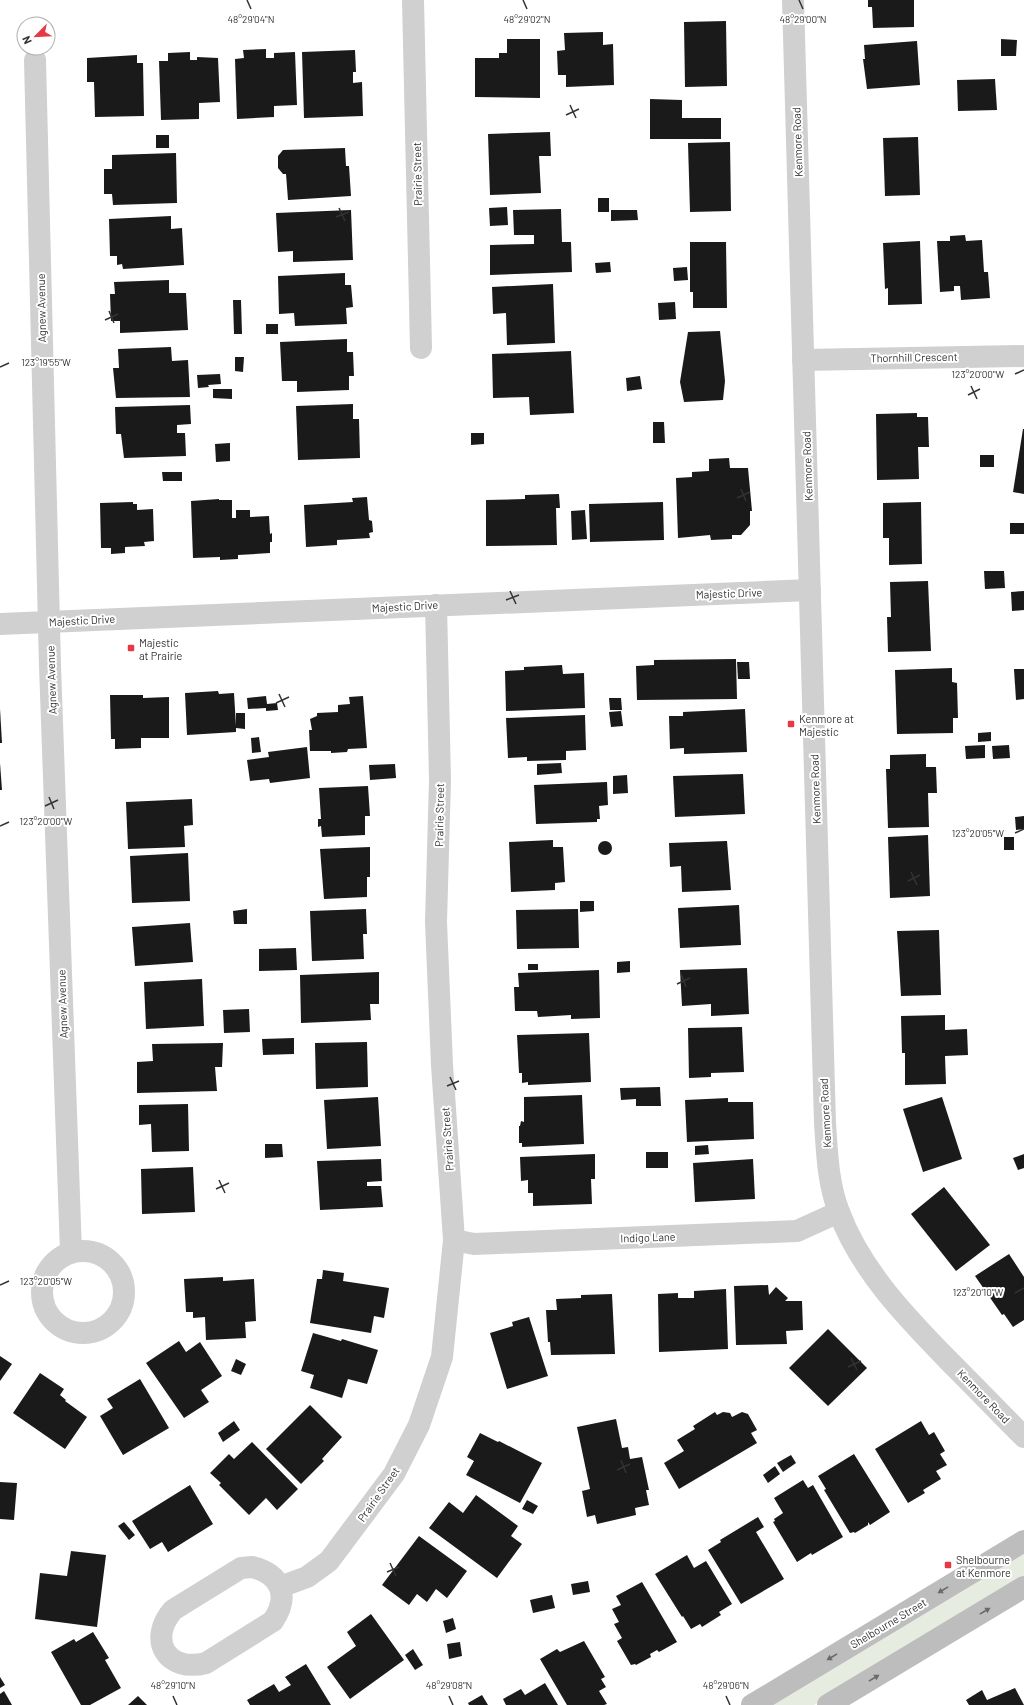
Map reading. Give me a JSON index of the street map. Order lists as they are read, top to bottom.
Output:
{
  "streets": {
    "main road": ["Shelbourne Street"],
    "street": [
      "Kenmore Road",
      "Prairie Street",
      "Agnew Avenue",
      "Thornhill Crescent",
      "Majestic Drive",
      "Indigo Lane"
    ]
  },
  "crossings": [
    ["Kenmore Road", "Thornhill Crescent"],
    ["Kenmore Road", "Majestic Drive"],
    ["Kenmore Road", "Indigo Lane"],
    ["Prairie Street", "Majestic Drive"],
    ["Prairie Street", "Indigo Lane"],
    ["Agnew Avenue", "Majestic Drive"]
  ],
  "places": {
    "transit": ["Majestic at Prairie", "Kenmore at Majestic", "Shelbourne at Kenmore"]
  },
  "north": "bottom left",
  "coordinates": [
    "48°29'04\"N",
    "48°29'02\"N",
    "48°29'00\"N",
    "123°19'55\"W",
    "123°20'00\"W",
    "123°20'05\"W",
    "123°20'10\"W",
    "48°29'10\"N",
    "48°29'08\"N",
    "48°29'06\"N"
  ]
}
